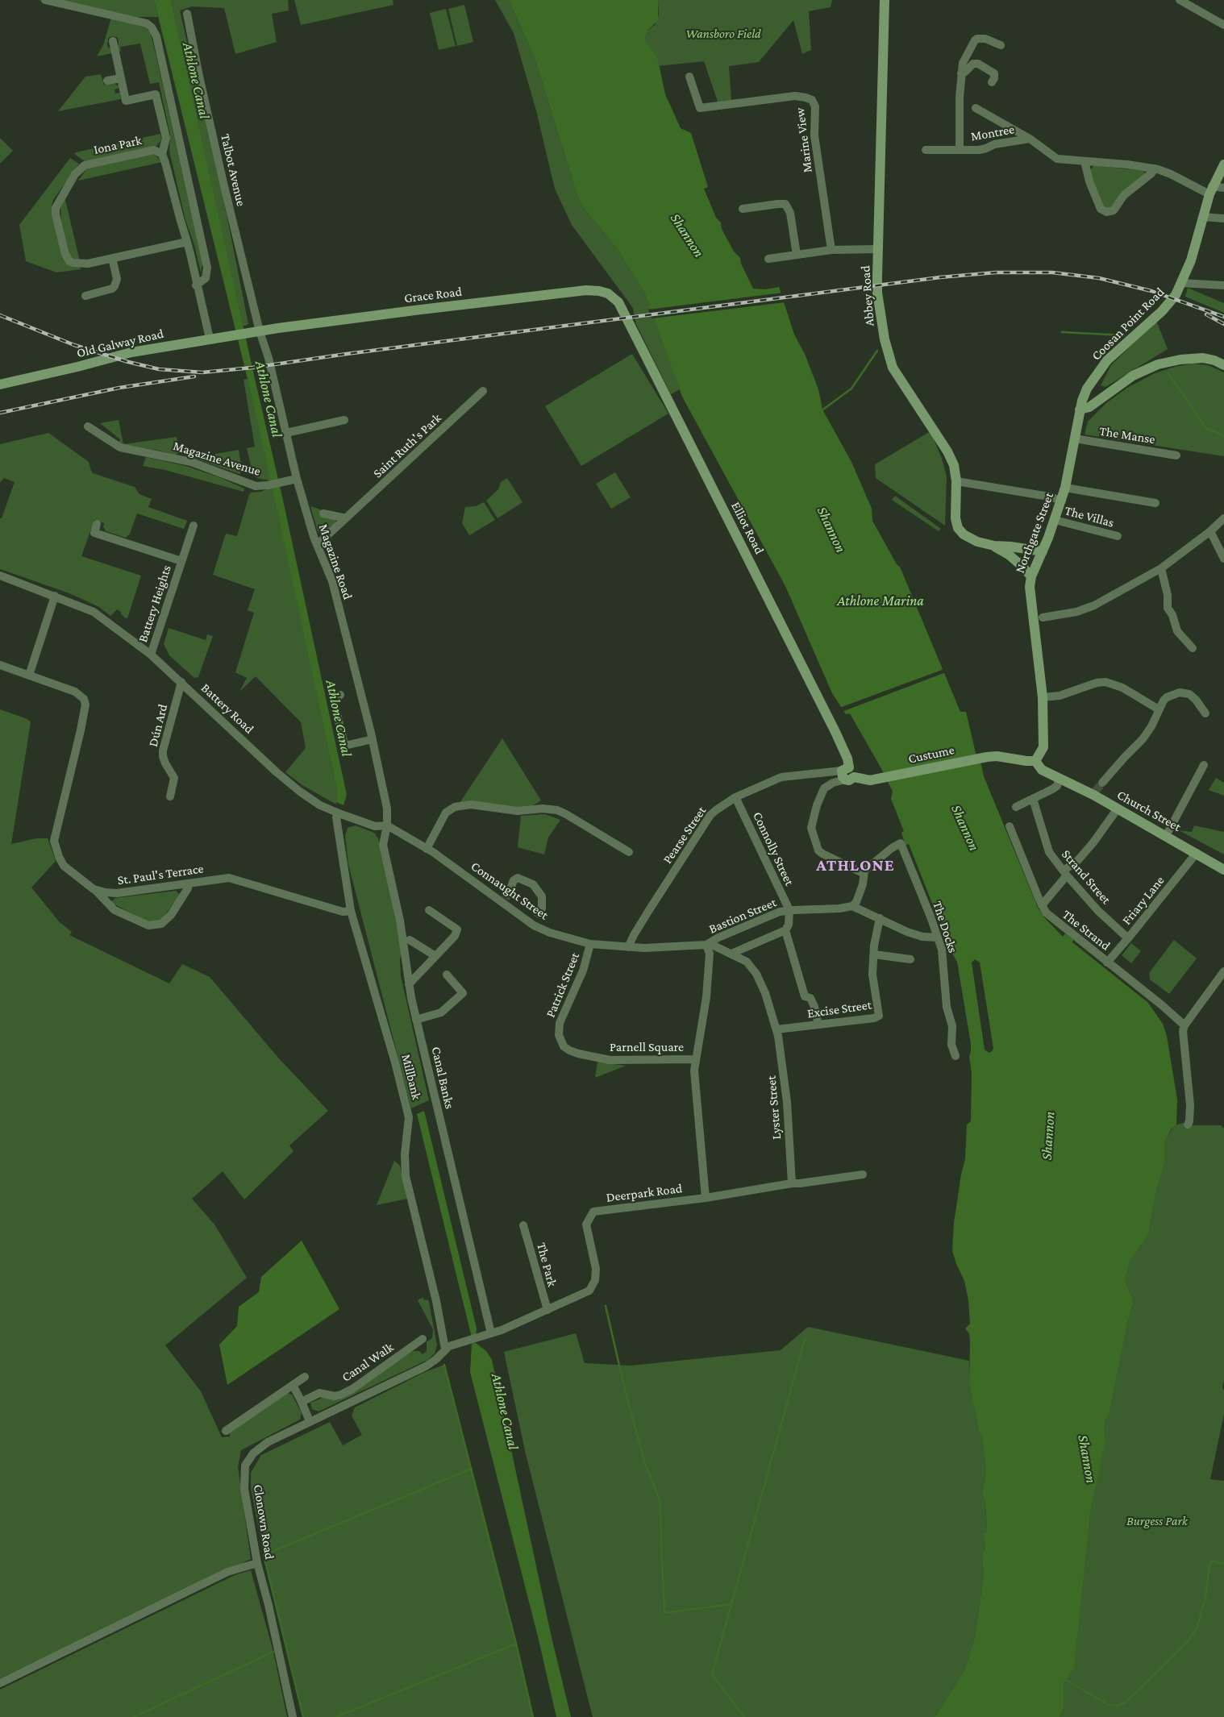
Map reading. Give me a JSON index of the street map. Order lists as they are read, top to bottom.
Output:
{
  "streets": {
    "main road": [
      "Grace Road",
      "Abbey Road",
      "Coosan Point Road",
      "Old Galway Road",
      "Elliot Road",
      "Northgate Street",
      "Custume",
      "Church Street"
    ],
    "street": [
      "Montree",
      "Marine View",
      "Iona Park",
      "Talbot Avenue",
      "The Manse",
      "Saint Ruth's Park",
      "Magazine Avenue",
      "The Villas",
      "Magazine Road",
      "Battery Heights",
      "Battery Road",
      "Dún Ard",
      "Pearse Street",
      "Connolly Street",
      "St. Paul's Terrace",
      "Strand Street",
      "Connaught Street",
      "Friary Lane",
      "Bastion Street",
      "The Docks",
      "The Strand",
      "Patrick Street",
      "Excise Street",
      "Parnell Square",
      "Millbank",
      "Canal Banks",
      "Lyster Street",
      "Deerpark Road",
      "The Park",
      "Canal Walk",
      "Clonown Road"
    ]
  },
  "crossings": [
    ["Montree", "Coosan Point Road"],
    ["Talbot Avenue", "Grace Road"],
    ["Talbot Avenue", "Magazine Road"],
    ["Grace Road", "Old Galway Road"],
    ["Grace Road", "Elliot Road"],
    ["Grace Road", "Magazine Road"],
    ["Abbey Road", "Northgate Street"],
    ["Coosan Point Road", "Northgate Street"],
    ["The Manse", "Northgate Street"],
    ["Saint Ruth's Park", "Magazine Road"],
    ["Magazine Avenue", "Magazine Road"],
    ["The Villas", "Northgate Street"],
    ["Elliot Road", "Custume"],
    ["Elliot Road", "Pearse Street"],
    ["Northgate Street", "Custume"],
    ["Northgate Street", "Church Street"],
    ["Magazine Road", "Battery Road"],
    ["Magazine Road", "Connaught Street"],
    ["Magazine Road", "Canal Banks"],
    ["Battery Heights", "Battery Road"],
    ["Battery Road", "Dún Ard"],
    ["Battery Road", "Connaught Street"],
    ["Battery Road", "Millbank"],
    ["Battery Road", "Canal Banks"],
    ["Custume", "Church Street"],
    ["Custume", "Pearse Street"],
    ["Church Street", "Friary Lane"],
    ["Pearse Street", "Connolly Street"],
    ["Pearse Street", "Connaught Street"],
    ["Connolly Street", "Bastion Street"],
    ["St. Paul's Terrace", "Millbank"],
    ["Strand Street", "Friary Lane"],
    ["Connaught Street", "Bastion Street"],
    ["Connaught Street", "Patrick Street"],
    ["Connaught Street", "Parnell Square"],
    ["Connaught Street", "Canal Banks"],
    ["Connaught Street", "Lyster Street"],
    ["Friary Lane", "The Strand"],
    ["Bastion Street", "Parnell Square"],
    ["Bastion Street", "Lyster Street"],
    ["Patrick Street", "Parnell Square"],
    ["Excise Street", "Lyster Street"],
    ["Parnell Square", "Lyster Street"],
    ["Parnell Square", "Deerpark Road"],
    ["Millbank", "Deerpark Road"],
    ["Millbank", "Clonown Road"],
    ["Canal Banks", "Deerpark Road"],
    ["Lyster Street", "Deerpark Road"],
    ["Deerpark Road", "The Park"],
    ["Deerpark Road", "Clonown Road"]
  ],
  "districts": ["ATHLONE"],
  "water": ["Athlone Canal", "Shannon", "Athlone Marina"],
  "parks": ["Wansboro Field", "Burgess Park"]
}
